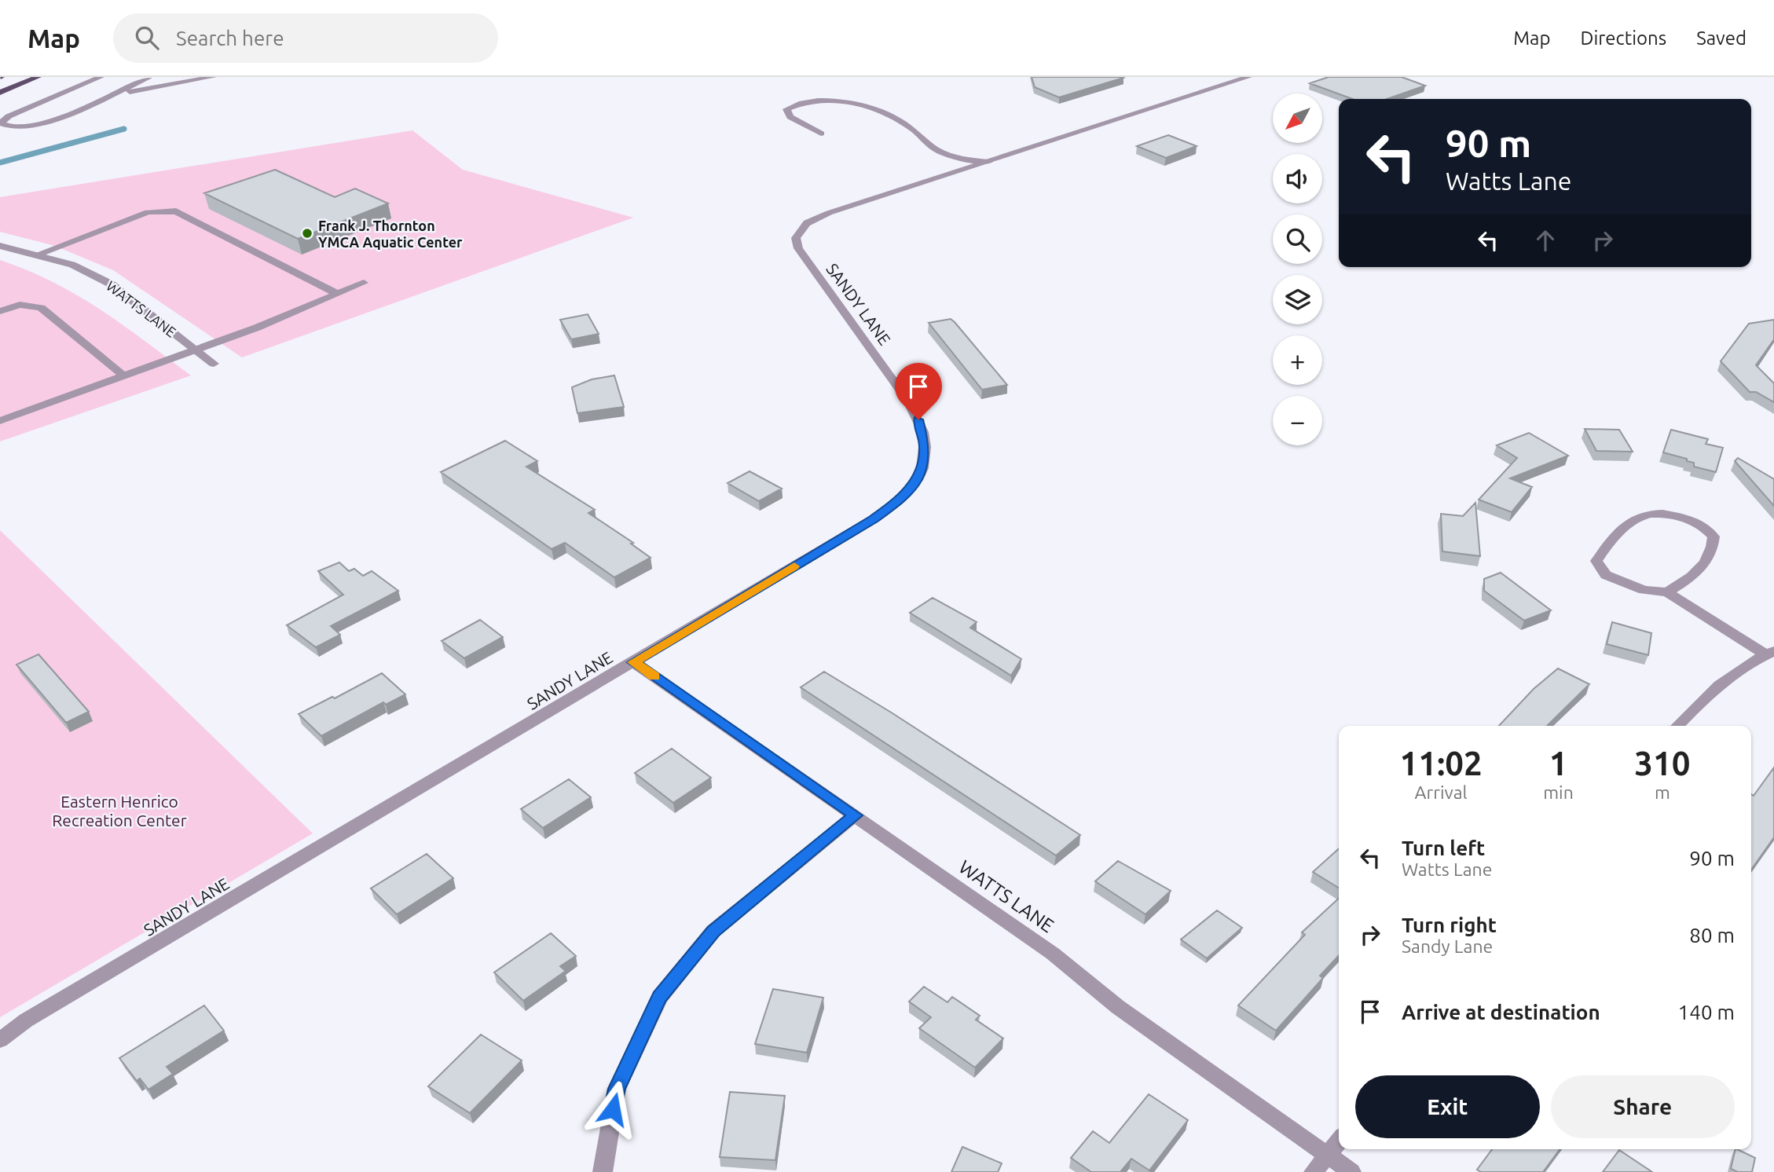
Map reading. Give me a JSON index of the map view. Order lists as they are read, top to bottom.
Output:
{
  "streets": {
    "street": ["SANDY LANE", "WATTS LANE"]
  },
  "crossings": [
    ["SANDY LANE", "WATTS LANE"]
  ],
  "parks": ["Eastern Henrico Recreation Center"],
  "places": ["Frank J. Thornton YMCA Aquatic Center"],
  "north": "bottom left",
  "page": {
    "header": "Map",
    "search": "Search here",
    "nav": ["Map", "Directions", "Saved"],
    "map_buttons": ["+", "−"],
    "turn": ["90 m", "Watts Lane"],
    "eta": [
      "11:02",
      "Arrival",
      "1",
      "min",
      "310",
      "m"
    ],
    "list": [
      {
        "name": "Turn left",
        "note": "Watts Lane",
        "value": "90 m"
      },
      {
        "name": "Turn right",
        "note": "Sandy Lane",
        "value": "80 m"
      },
      {
        "name": "Arrive at destination",
        "value": "140 m"
      }
    ],
    "buttons": ["Exit", "Share"]
  }
}
